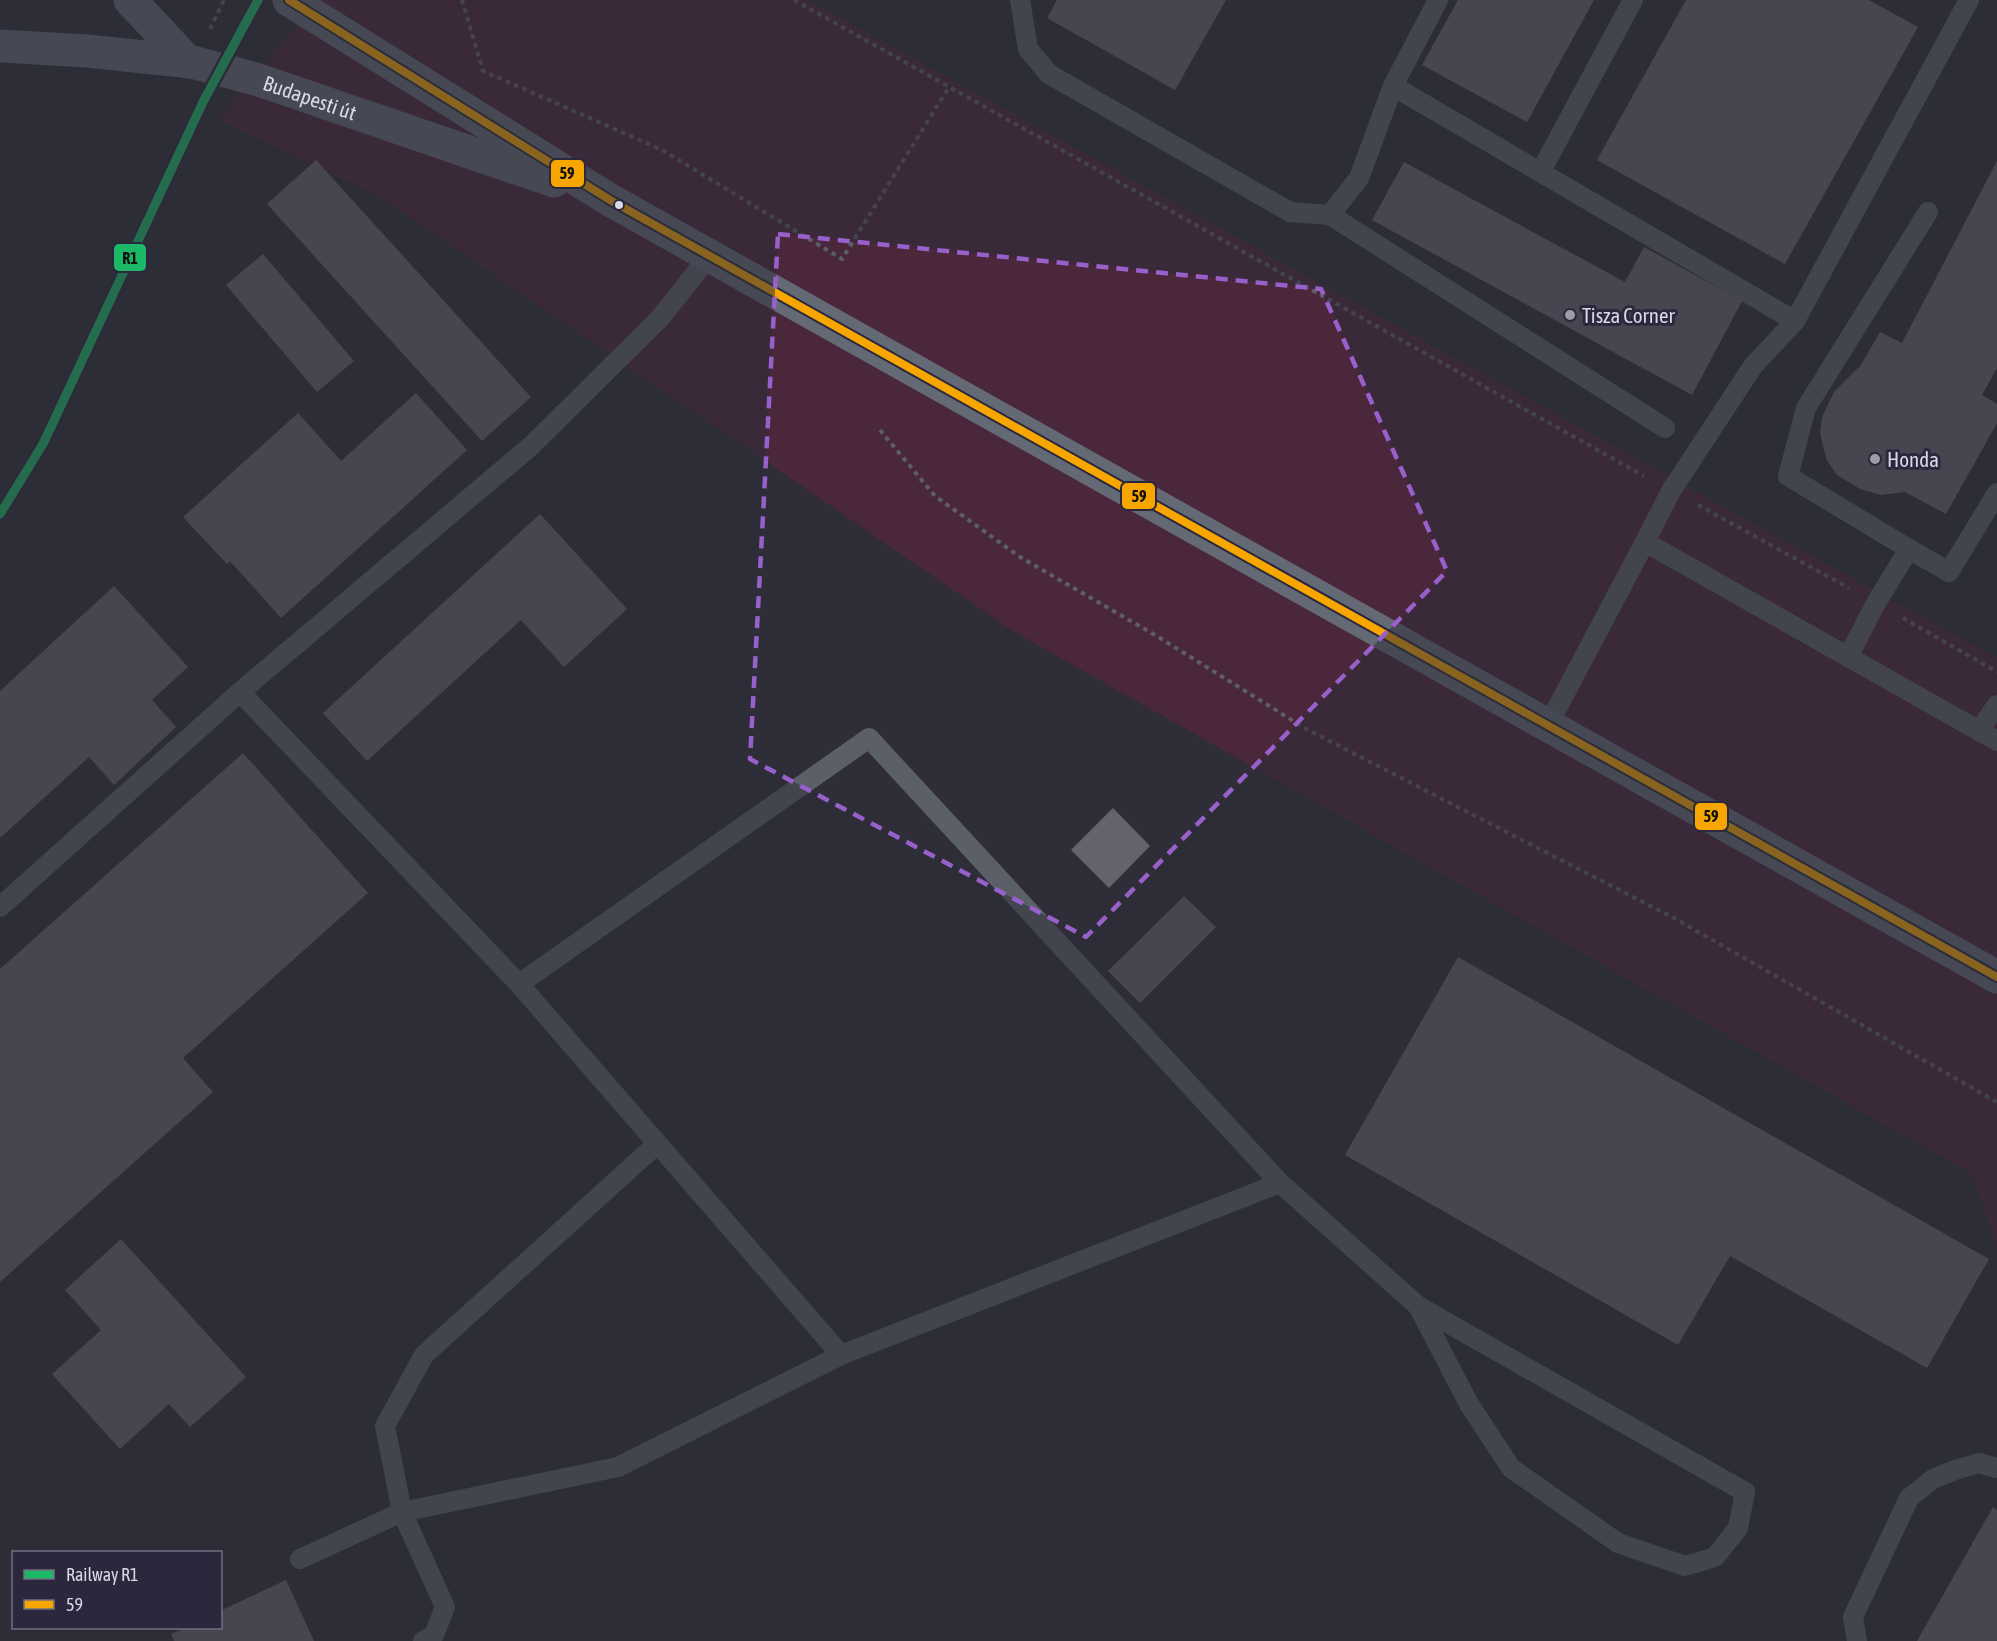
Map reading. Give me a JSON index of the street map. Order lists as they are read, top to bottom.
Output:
{
  "streets": {
    "main road": ["Budapesti út"]
  },
  "places": ["Tisza Corner", "Honda"],
  "lines": ["rail line R1", "transit line 59"],
  "legend": ["Railway R1", "59"]
}
